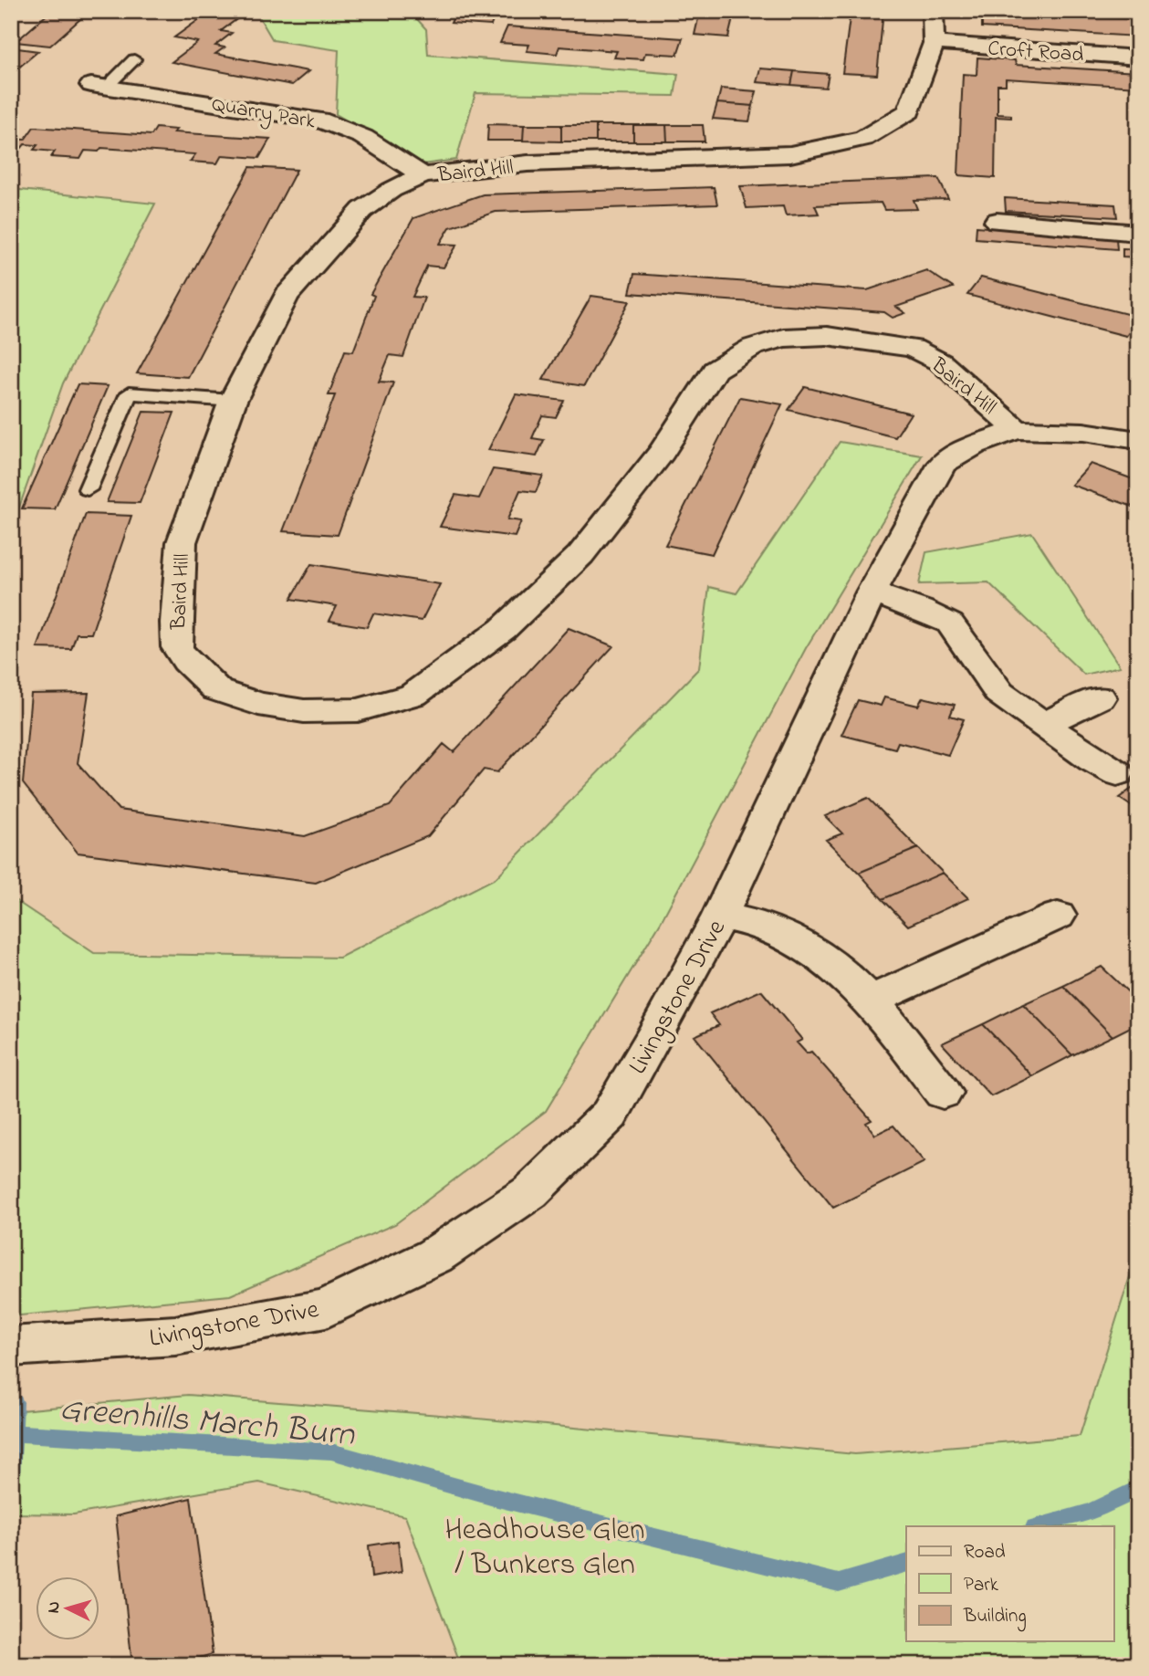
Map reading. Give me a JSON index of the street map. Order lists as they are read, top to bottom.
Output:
{
  "streets": {
    "street": [
      "Croft Road",
      "Quarry Park",
      "Baird Hill",
      "Livingstone Drive"
    ]
  },
  "crossings": [
    ["Croft Road", "Baird Hill"],
    ["Quarry Park", "Baird Hill"],
    ["Baird Hill", "Livingstone Drive"]
  ],
  "water": ["Greenhills March Burn"],
  "parks": ["Headhouse Glen / Bunkers Glen"],
  "legend": ["Road", "Park", "Building"],
  "north": "left"
}
